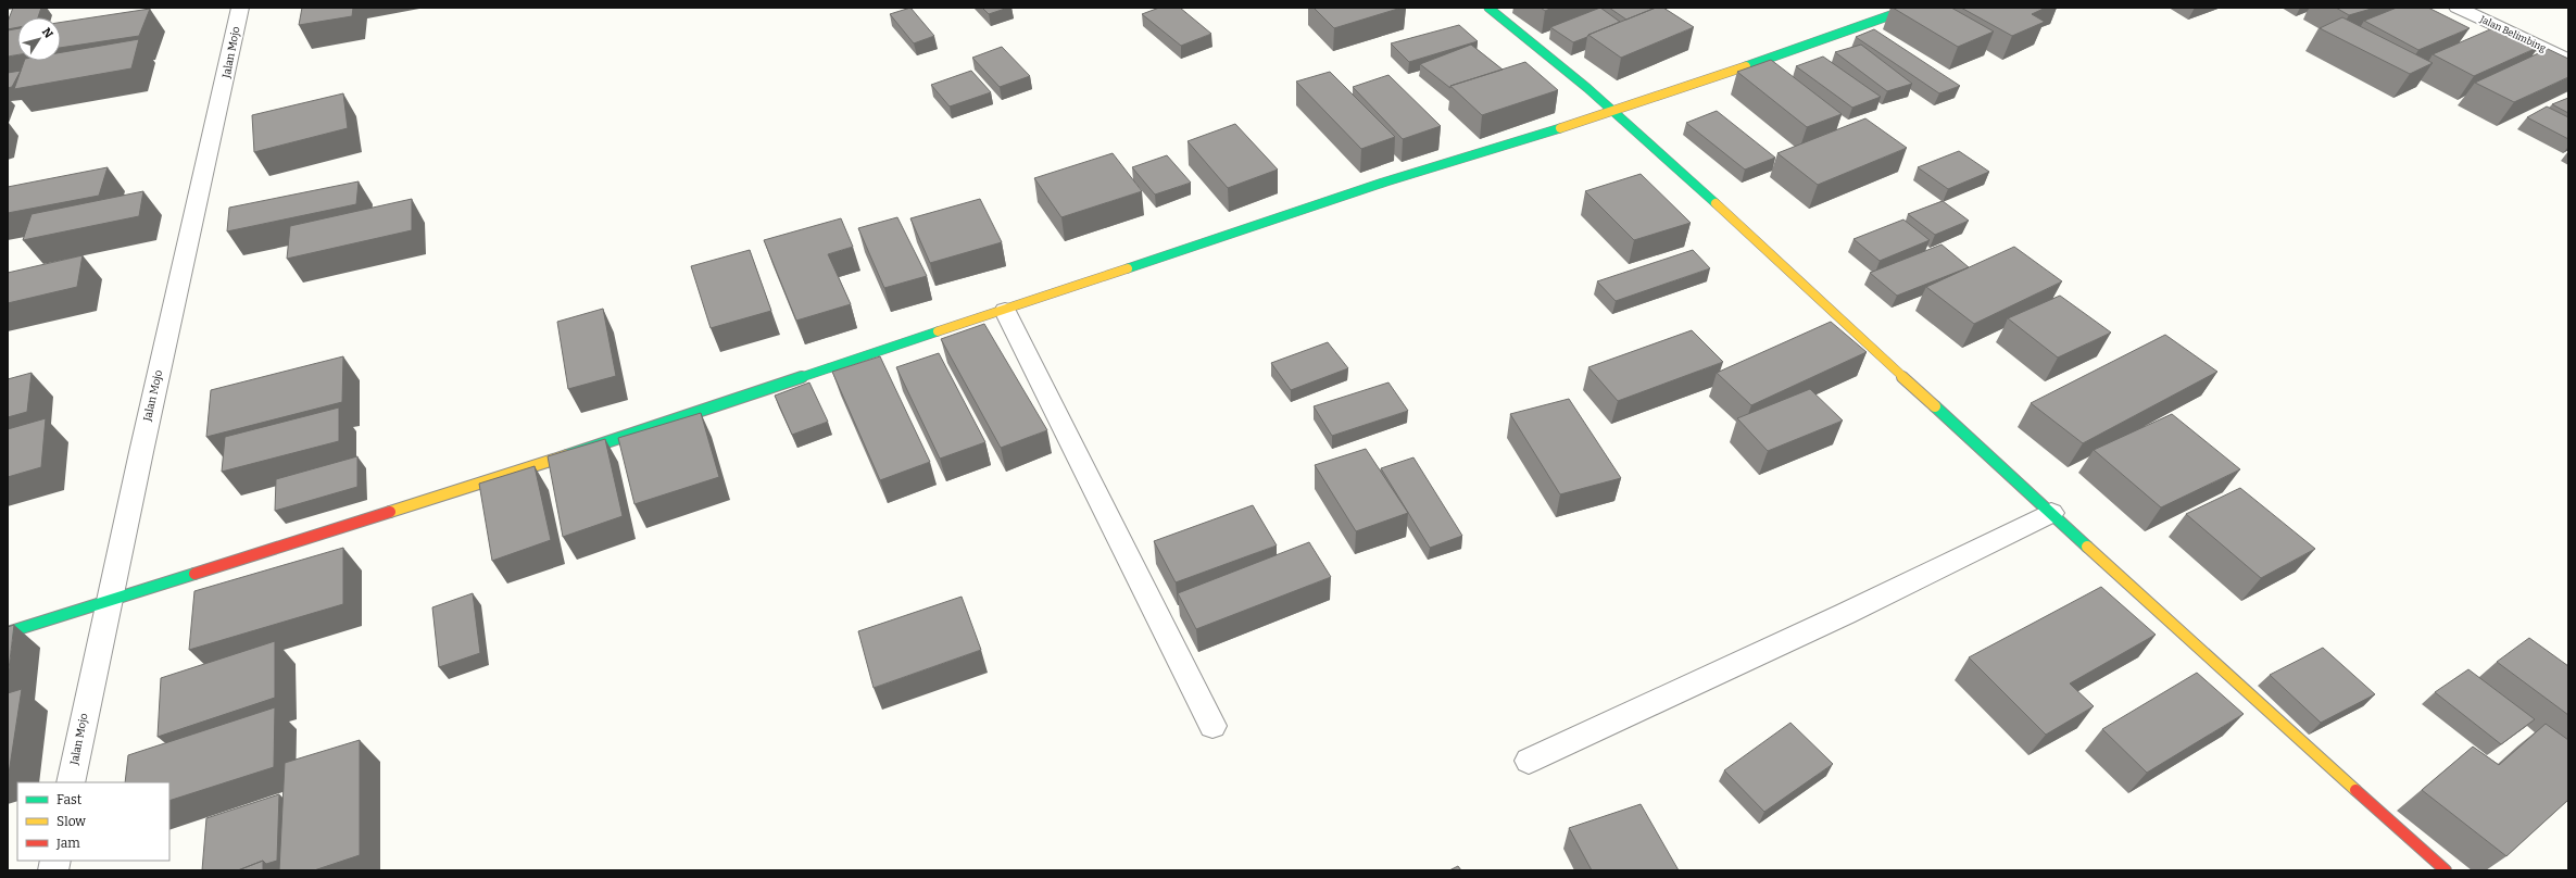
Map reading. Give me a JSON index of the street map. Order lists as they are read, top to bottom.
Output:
{
  "streets": {
    "street": ["Jalan Belimbing", "Jalan Mojo"]
  },
  "legend": ["Fast", "Slow", "Jam"],
  "north": "top right"
}
